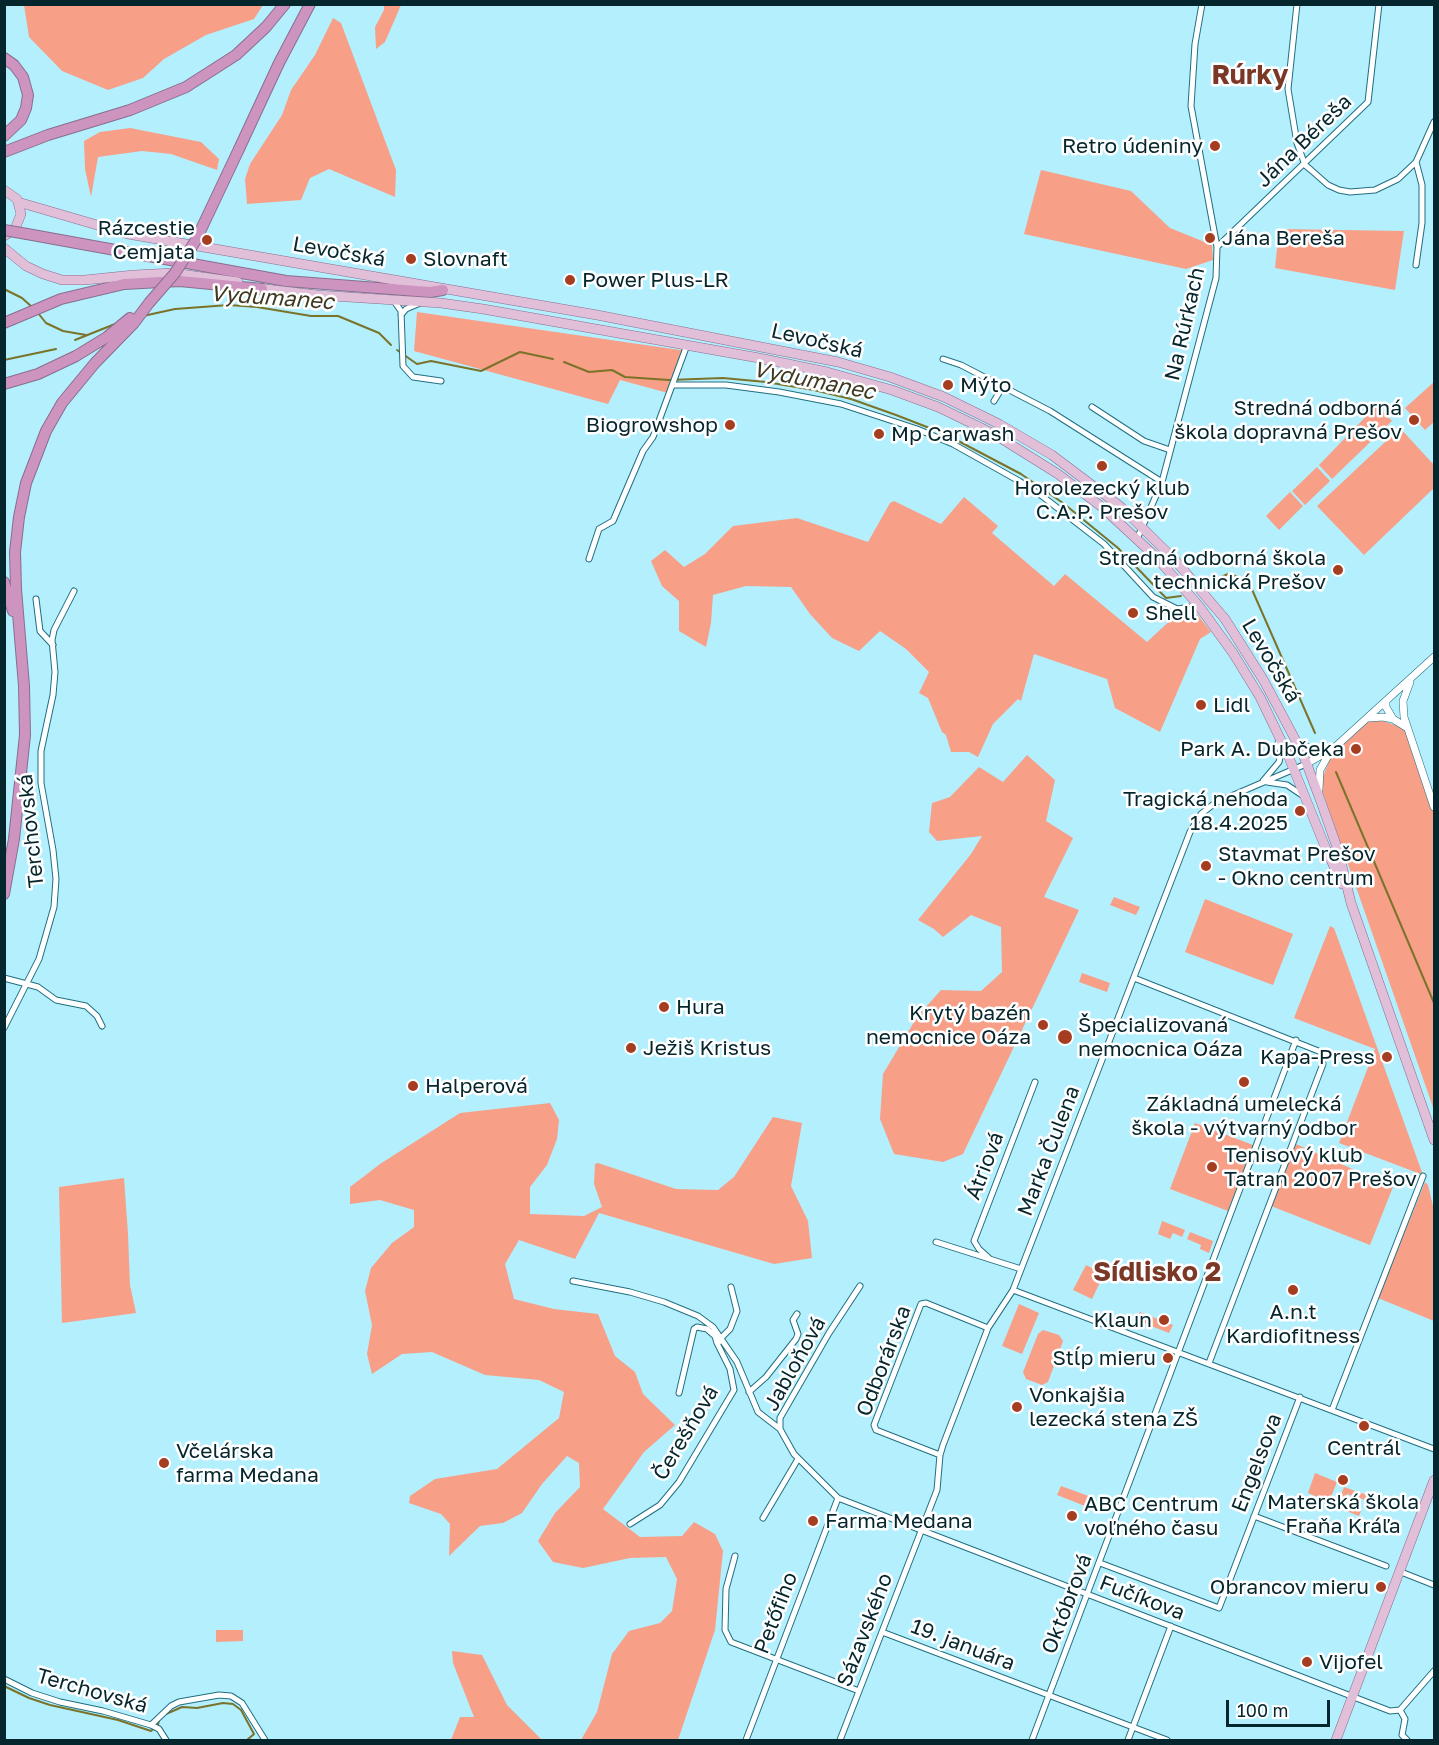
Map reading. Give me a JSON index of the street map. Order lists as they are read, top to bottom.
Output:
{
  "streets": {
    "main road": ["Levočská"],
    "street": [
      "Jána Béreša",
      "Na Rúrkach",
      "Terchovská",
      "Marka Čulena",
      "Átriová",
      "Odborárska",
      "Jabloňová",
      "Čerešňová",
      "Engelsova",
      "Fučíkova",
      "Októbrová",
      "Petőfiho",
      "Sázavského",
      "19. januára"
    ]
  },
  "crossings": [
    ["Jána Béreša", "Na Rúrkach"],
    ["Levočská", "Na Rúrkach"],
    ["Levočská", "Marka Čulena"],
    ["Jabloňová", "Čerešňová"],
    ["Jabloňová", "Fučíkova"],
    ["Jabloňová", "Petőfiho"],
    ["Jabloňová", "Sázavského"],
    ["Engelsova", "Októbrová"],
    ["Fučíkova", "Októbrová"],
    ["Fučíkova", "Sázavského"],
    ["Októbrová", "19. januára"],
    ["Sázavského", "19. januára"]
  ],
  "districts": ["Rúrky", "Sídlisko 2"],
  "water": ["Vydumanec"],
  "places": [
    "Retro údeniny",
    "Jána Bereša",
    "Rázcestie Cemjata",
    "Slovnaft",
    "Power Plus-LR",
    "Mýto",
    "Stredná odborná škola dopravná Prešov",
    "Biogrowshop",
    "Mp Carwash",
    "Horolezecký klub C.A.P. Prešov",
    "Stredná odborná škola technická Prešov",
    "Shell",
    "Lidl",
    "Park A. Dubčeka",
    "Tragická nehoda 18.4.2025",
    "Stavmat Prešov - Okno centrum",
    "Hura",
    "Krytý bazén nemocnice Oáza",
    "Špecializovaná nemocnica Oáza",
    "Ježiš Kristus",
    "Kapa-Press",
    "Základná umelecká škola - výtvarný odbor",
    "Halperová",
    "Tenisový klub Tatran 2007 Prešov",
    "A.n.t Kardiofitness",
    "Klaun",
    "Stĺp mieru",
    "Vonkajšia lezecká stena ZŠ",
    "Centrál",
    "Včelárska farma Medana",
    "Materská škola Fraňa Kráľa",
    "ABC Centrum voľného času",
    "Farma Medana",
    "Obrancov mieru",
    "Vijofel"
  ],
  "scale_bar": "100 m"
}
